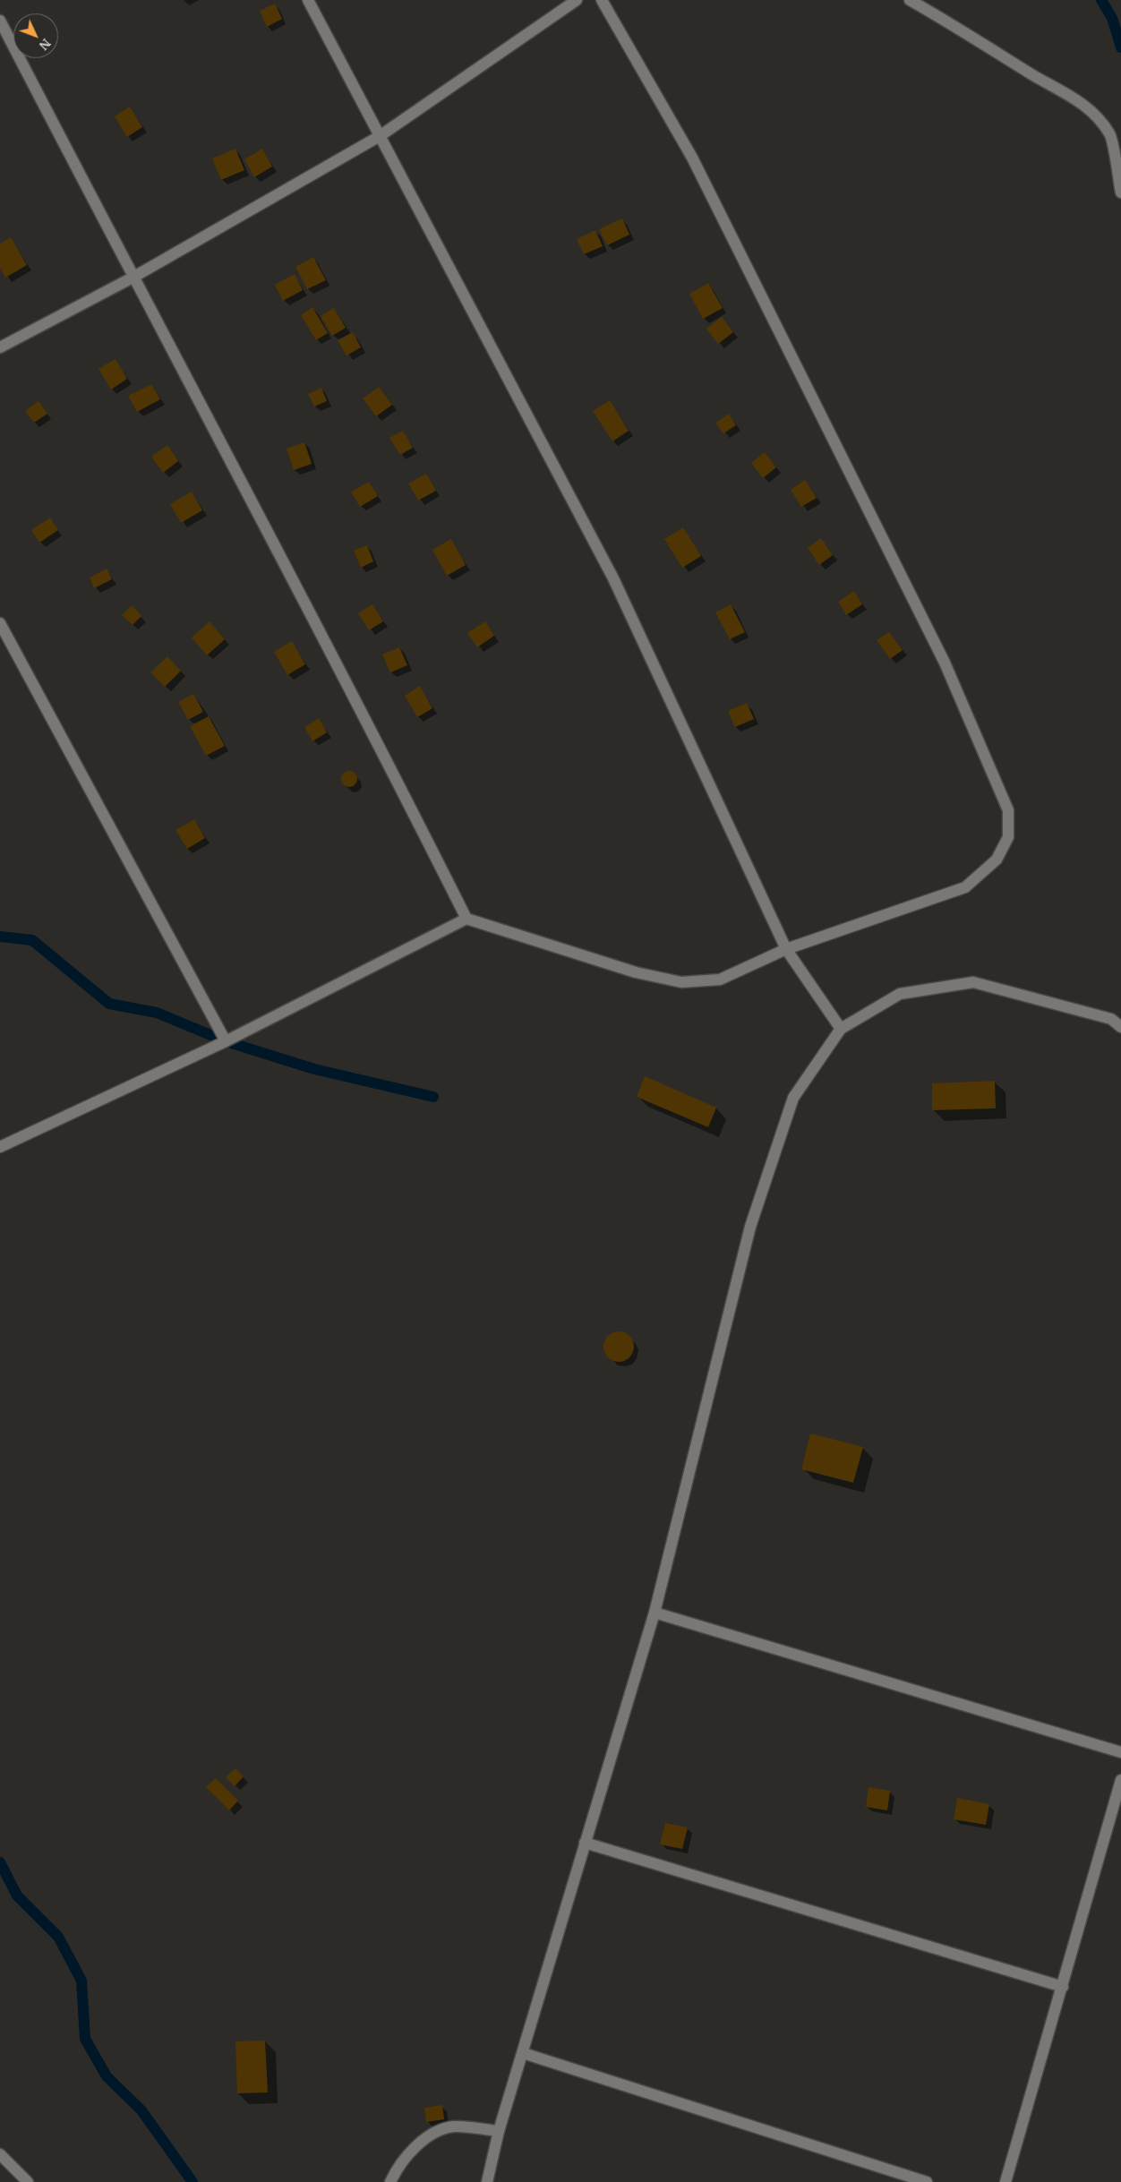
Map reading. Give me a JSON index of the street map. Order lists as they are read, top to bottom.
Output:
{
  "north": "bottom right"
}
